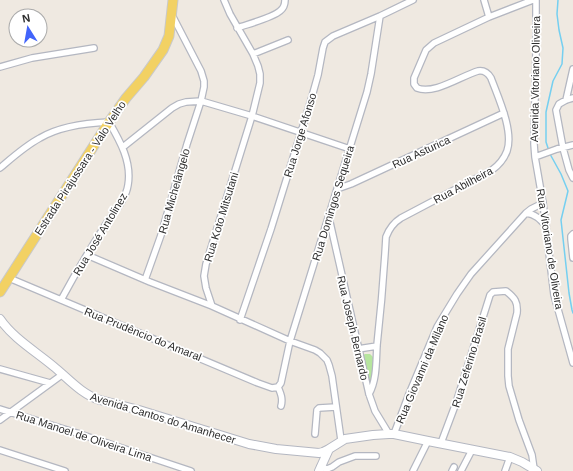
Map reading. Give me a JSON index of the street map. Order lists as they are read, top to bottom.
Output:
{
  "streets": {
    "main road": ["Estrada Pirajussara - Valo Velho", "Avenida Cantos do Amanhecer"],
    "street": [
      "Avenida Vitoriano Oliveira",
      "Rua Jorge Afonso",
      "Rua Asturica",
      "Rua Abilheira",
      "Rua Michelângelo",
      "Rua Domingos Sequeira",
      "Rua Koto Mitsutani",
      "Rua José Antolinez",
      "Rua Vitoriano de Oliveira",
      "Rua Joseph Bernardo",
      "Rua Prudêncio do Amaral",
      "Rua Zeferino Brasil",
      "Rua Giovanni da Milano",
      "Rua Manoel de Oliveira Lima"
    ]
  },
  "crossings": [
    ["Avenida Vitoriano Oliveira", "Rua Abilheira"],
    ["Avenida Vitoriano Oliveira", "Rua Vitoriano de Oliveira"],
    ["Rua Jorge Afonso", "Rua Domingos Sequeira"],
    ["Rua Asturica", "Rua Abilheira"],
    ["Rua Asturica", "Rua Domingos Sequeira"],
    ["Estrada Pirajussara - Valo Velho", "Rua Michelângelo"],
    ["Estrada Pirajussara - Valo Velho", "Rua José Antolinez"],
    ["Estrada Pirajussara - Valo Velho", "Rua Prudêncio do Amaral"],
    ["Rua Abilheira", "Rua Joseph Bernardo"],
    ["Rua Domingos Sequeira", "Rua Joseph Bernardo"],
    ["Rua Domingos Sequeira", "Rua Prudêncio do Amaral"],
    ["Rua José Antolinez", "Rua Prudêncio do Amaral"],
    ["Rua Vitoriano de Oliveira", "Rua Giovanni da Milano"],
    ["Rua Joseph Bernardo", "Rua Giovanni da Milano"]
  ],
  "north": "top"
}
